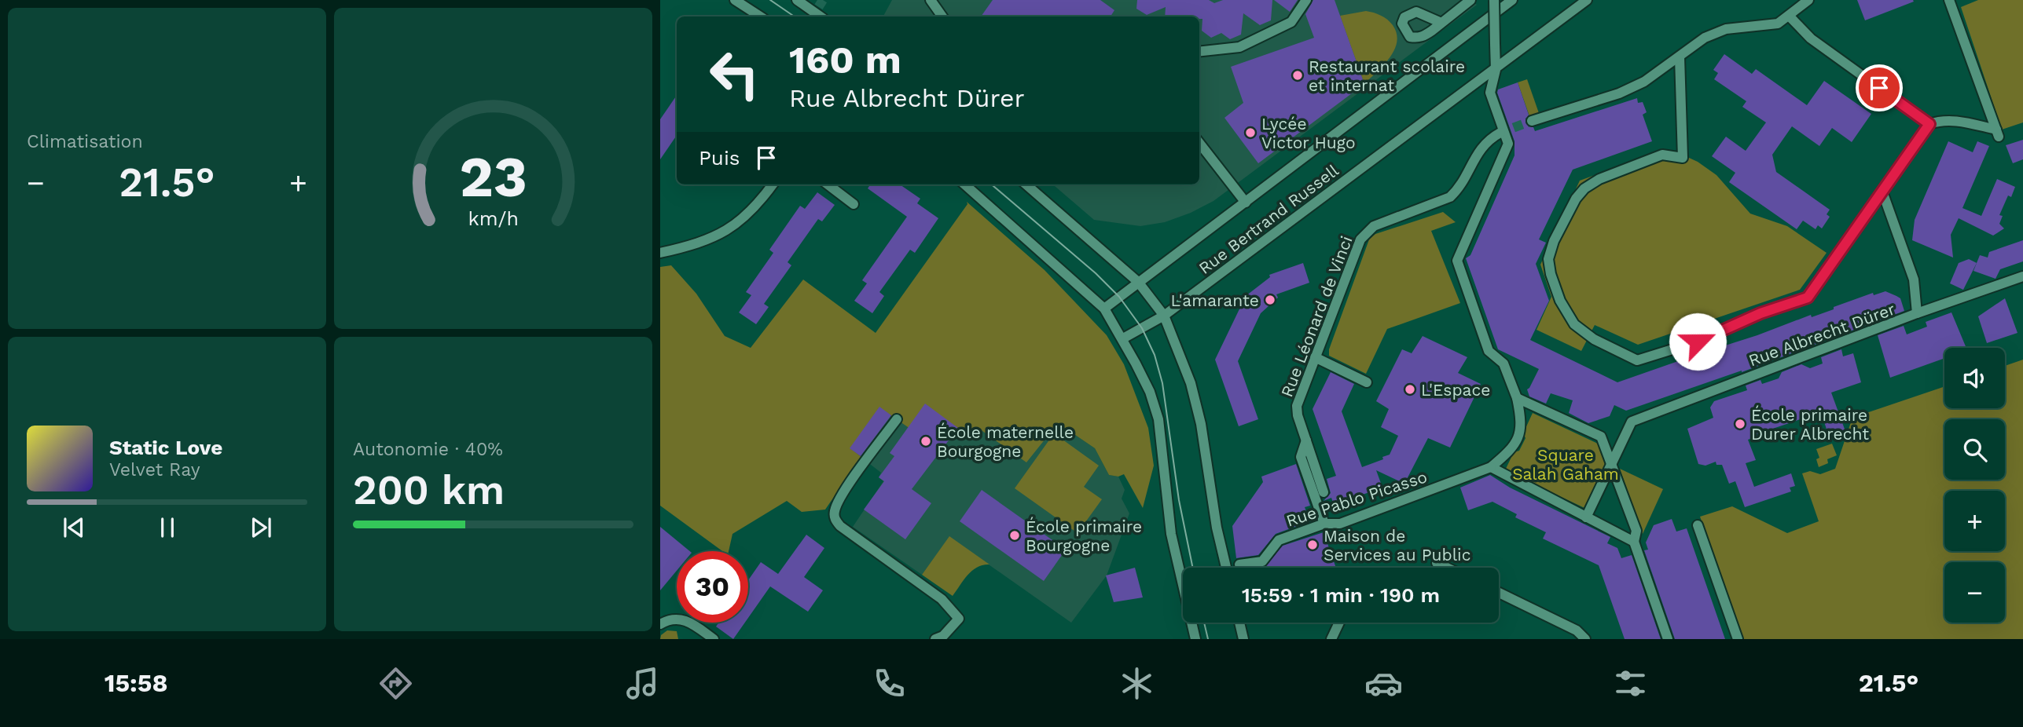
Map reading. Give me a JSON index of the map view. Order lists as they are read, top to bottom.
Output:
{
  "streets": {
    "street": [
      "Rue Bertrand Russell",
      "Rue Léonard de Vinci",
      "Rue Albrecht Dürer",
      "Rue Pablo Picasso"
    ]
  },
  "parks": ["Square Salah Gaham"],
  "places": [
    "Restaurant scolaire et internat",
    "Lycée Victor Hugo",
    "L'amarante",
    "L'Espace",
    "École primaire Durer Albrecht",
    "École maternelle Bourgogne",
    "École primaire Bourgogne",
    "Maison de Services au Public"
  ],
  "page": {
    "tile": [
      "Climatisation",
      ["Autonomie · 40%", "200 km"]
    ],
    "turn": ["160 m", "Rue Albrecht Dürer"],
    "then": "Puis",
    "heat": ["−", "21.5°", "+"],
    "map_buttons": ["+", "−"],
    "song": ["Static Love", "Velvet Ray"],
    "limit": "30",
    "trip": "15:59 · 1 min · 190 m",
    "tabs": ["15:58", "21.5°"],
    "gauge": ["23", "km/h"]
  }
}
